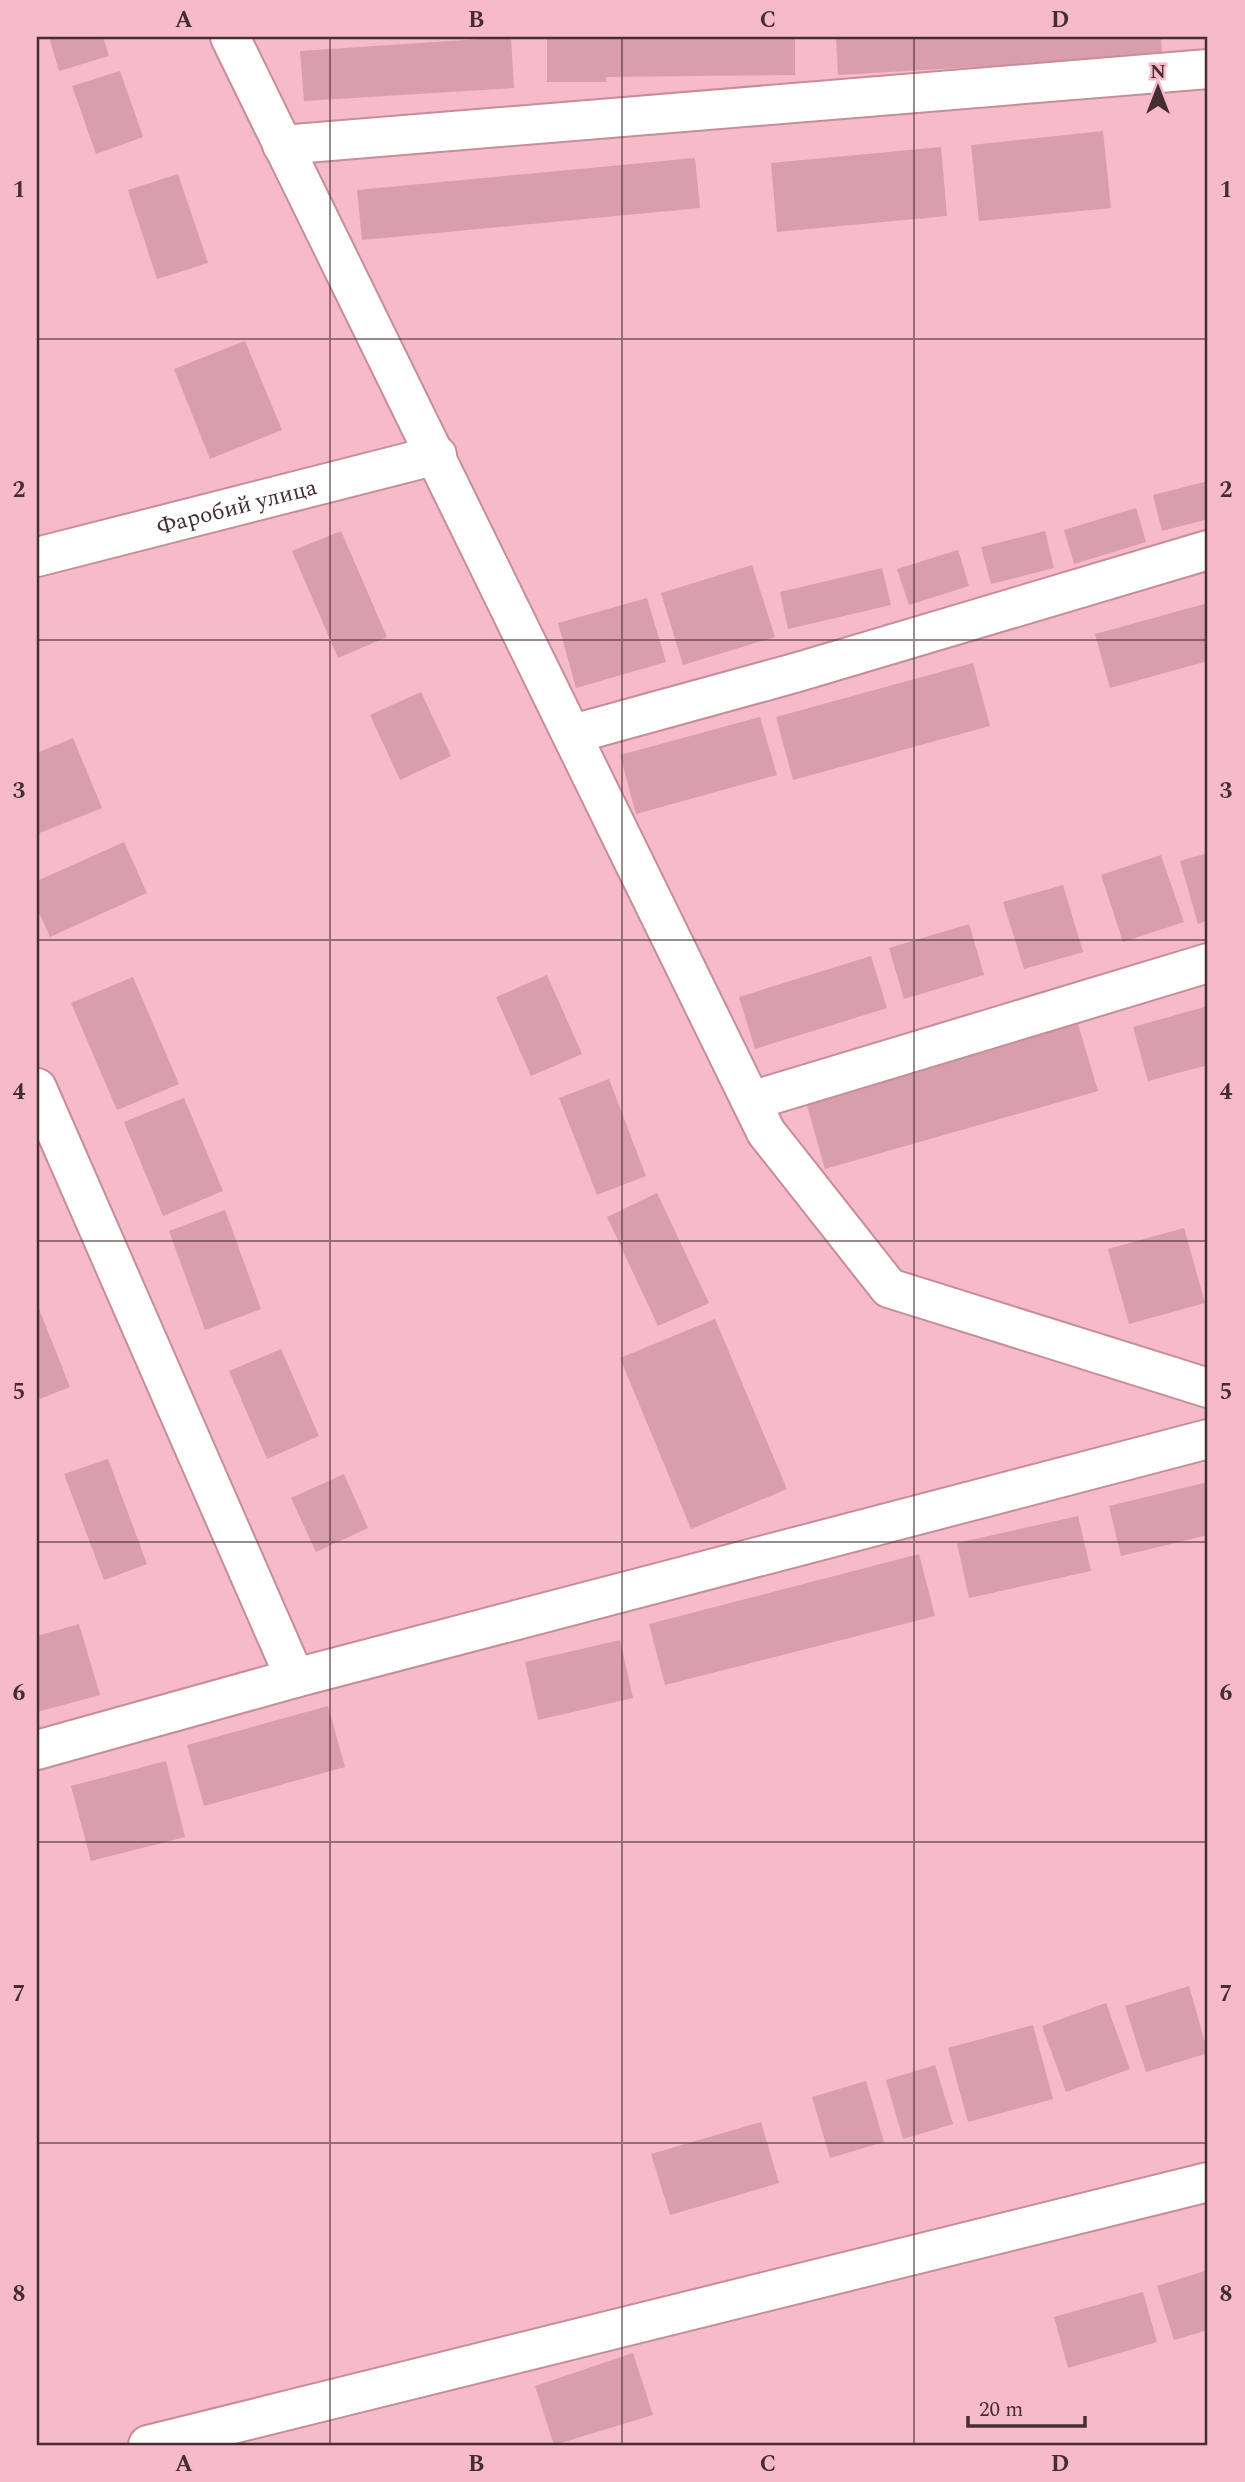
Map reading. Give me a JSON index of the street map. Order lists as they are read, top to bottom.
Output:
{
  "streets": {
    "street": ["Фаробий улица"]
  },
  "scale_bar": "20 m",
  "north": "top",
  "grid": {
    "columns": [
      "A",
      "B",
      "C",
      "D"
    ],
    "rows": [
      "1",
      "2",
      "3",
      "4",
      "5",
      "6",
      "7",
      "8"
    ]
  }
}
